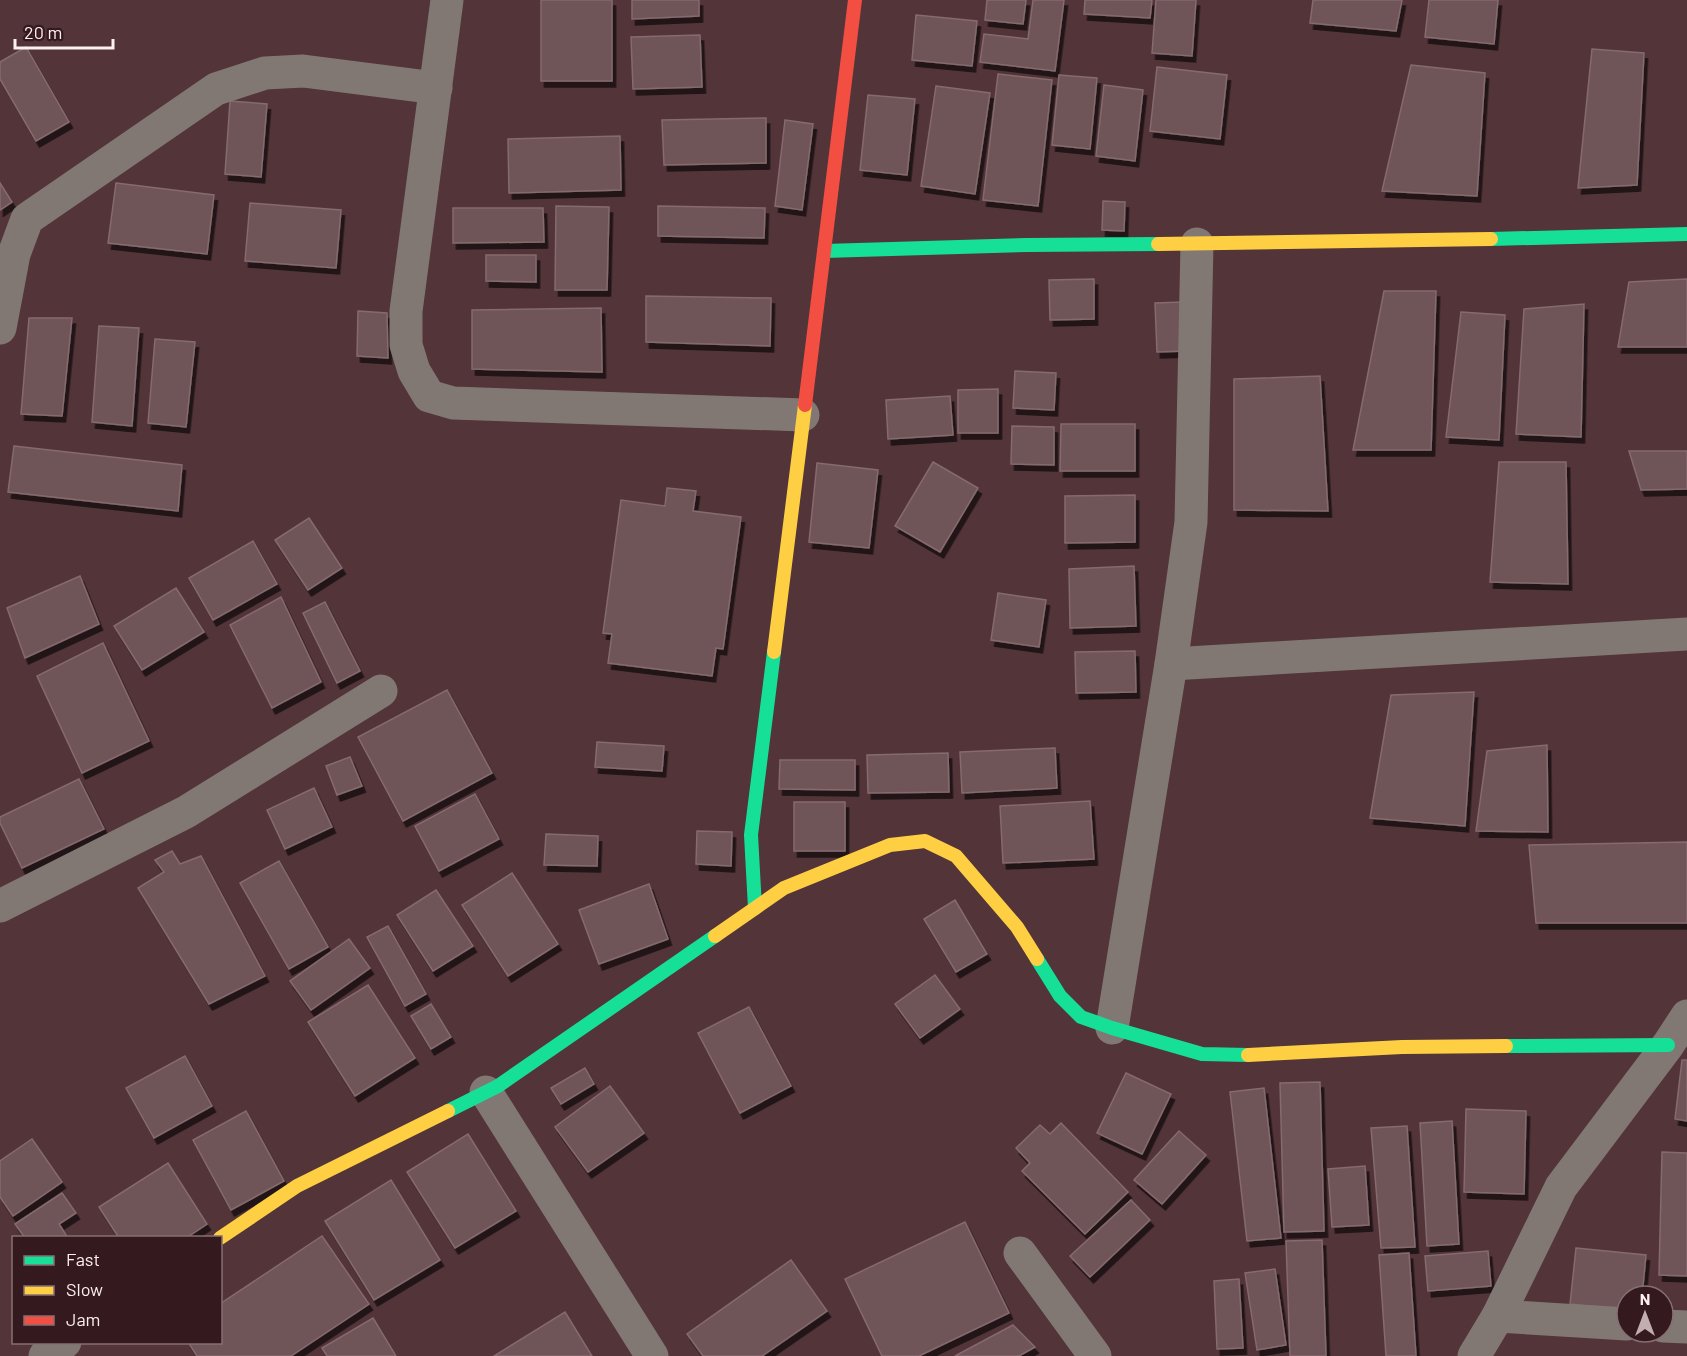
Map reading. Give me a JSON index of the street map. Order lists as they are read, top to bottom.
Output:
{
  "legend": ["Fast", "Slow", "Jam"],
  "scale_bar": "20 m",
  "north": "top"
}
